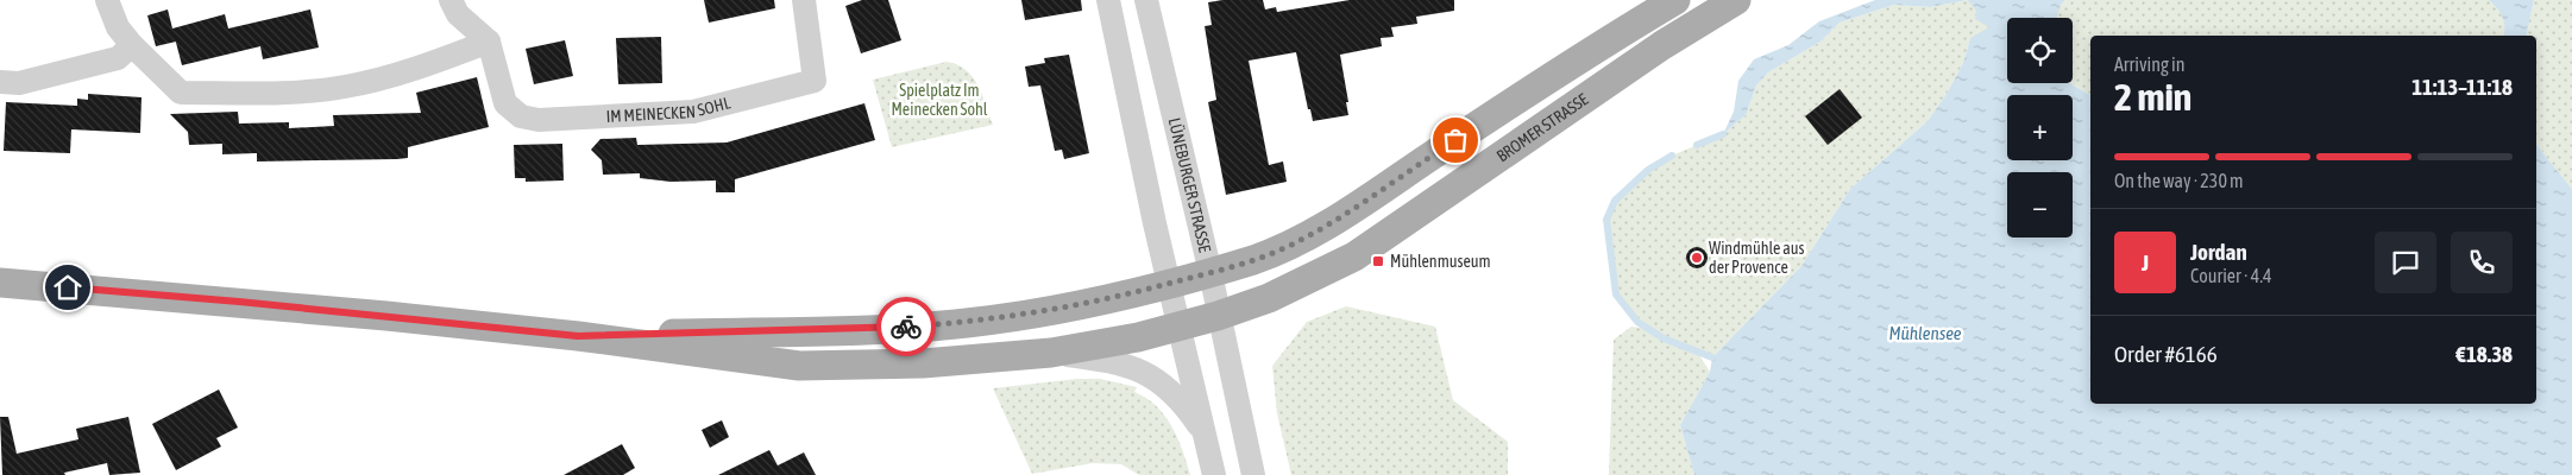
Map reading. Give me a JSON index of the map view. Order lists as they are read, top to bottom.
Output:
{
  "streets": {
    "main road": ["BROMER STRASSE"],
    "street": ["IM MEINECKEN SOHL", "LÜNEBURGER STRASSE"]
  },
  "crossings": [
    ["BROMER STRASSE", "LÜNEBURGER STRASSE"]
  ],
  "water": ["Mühlensee"],
  "parks": ["Spielplatz Im Meinecken Sohl"],
  "places": {
    "other": ["Windmühle aus der Provence"],
    "transit": ["Mühlenmuseum"]
  },
  "page": {
    "map_buttons": ["+", "−"],
    "heading": ["2 min", "Arriving in", "11:13–11:18"],
    "panel": [
      "Jordan",
      "Courier · 4.4",
      "Order #6166",
      "€18.38"
    ],
    "bar": "On the way · 230 m",
    "round": "J"
  }
}
